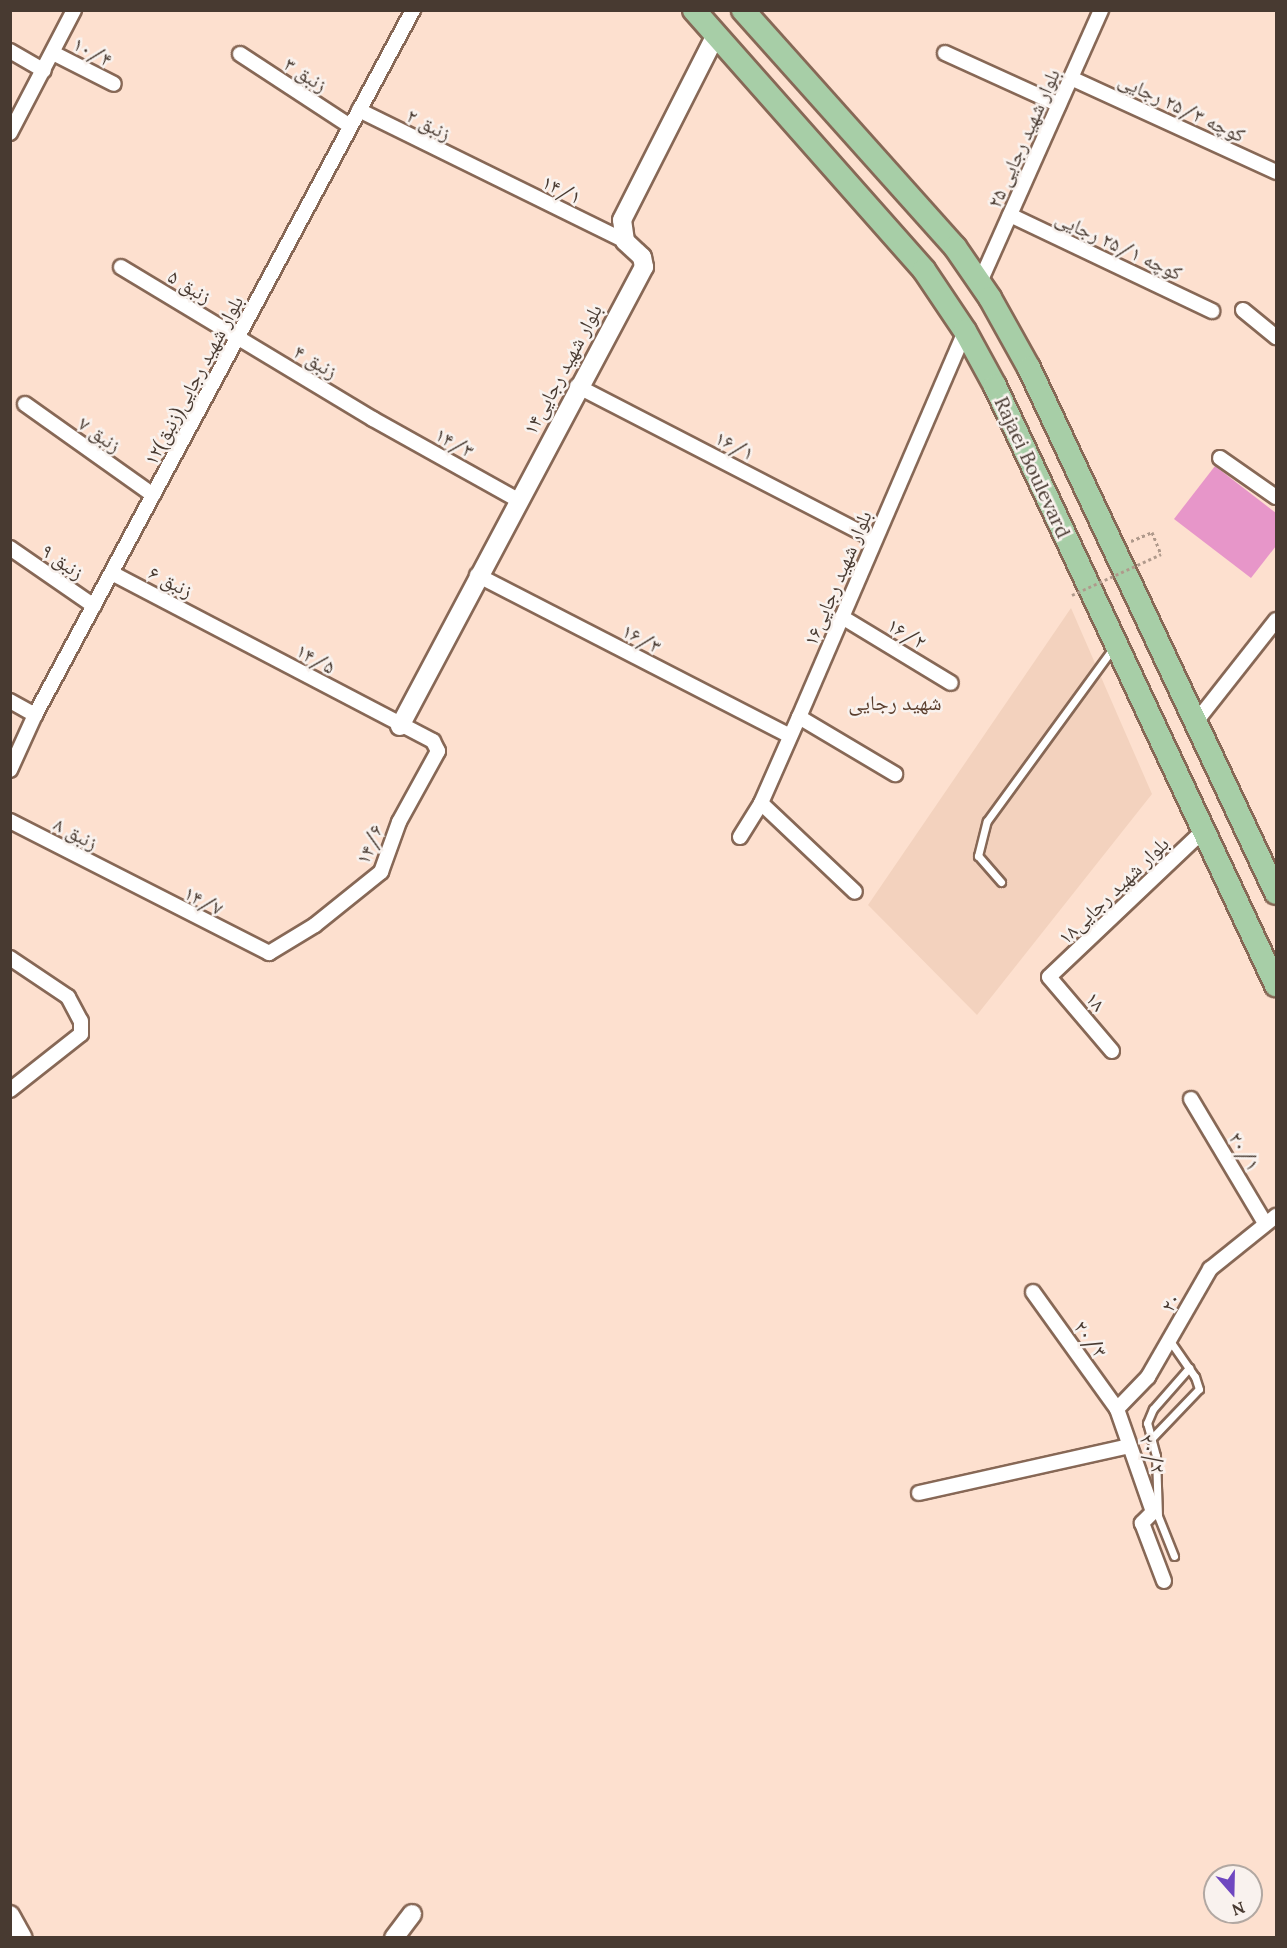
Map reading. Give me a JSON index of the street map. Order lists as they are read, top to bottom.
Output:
{
  "streets": {
    "main road": ["Rajaei Boulevard"],
    "street": [
      "۱۰/۴",
      "زنبق ۳",
      "کوچه ۲۵/۳ رجایی",
      "زنبق ۲",
      "۲۵ بلوار شهید رجایی",
      "۱۴/۱",
      "کوچه ۲۵/۱ رجایی",
      "زنبق ۵",
      "زنبق ۴",
      "بلوار شهید رجایی۱۴",
      "۱۲بلوار شهید رجایی(زنبق)",
      "زنبق ۷",
      "۱۴/۳",
      "۱۶/۱",
      "زنبق ۹",
      "بلوار شهید رجایی۱۶",
      "زنبق ۶",
      "۱۶/۲",
      "۱۶/۳",
      "۱۴/۵",
      "زنبق ۸",
      "۱۴/۶",
      "بلوار شهید رجایی۱۸",
      "۱۴/۷",
      "۱۸",
      "۲۰/۱",
      "۲۰",
      "۲۰/۳",
      "۲۰/۲"
    ]
  },
  "crossings": [
    ["زنبق ۳", "۱۲بلوار شهید رجایی(زنبق)"],
    ["کوچه ۲۵/۳ رجایی", "۲۵ بلوار شهید رجایی"],
    ["زنبق ۲", "۱۴/۱"],
    ["زنبق ۲", "۱۲بلوار شهید رجایی(زنبق)"],
    ["۲۵ بلوار شهید رجایی", "کوچه ۲۵/۱ رجایی"],
    ["۲۵ بلوار شهید رجایی", "Rajaei Boulevard"],
    ["۱۴/۱", "بلوار شهید رجایی۱۴"],
    ["زنبق ۵", "زنبق ۴"],
    ["زنبق ۵", "۱۲بلوار شهید رجایی(زنبق)"],
    ["زنبق ۴", "۱۲بلوار شهید رجایی(زنبق)"],
    ["زنبق ۴", "۱۴/۳"],
    ["بلوار شهید رجایی۱۴", "۱۴/۳"],
    ["بلوار شهید رجایی۱۴", "۱۶/۱"],
    ["بلوار شهید رجایی۱۴", "۱۶/۳"],
    ["بلوار شهید رجایی۱۴", "۱۴/۵"],
    ["بلوار شهید رجایی۱۴", "۱۴/۶"],
    ["۱۲بلوار شهید رجایی(زنبق)", "زنبق ۷"],
    ["۱۲بلوار شهید رجایی(زنبق)", "زنبق ۹"],
    ["۱۲بلوار شهید رجایی(زنبق)", "زنبق ۶"],
    ["۱۶/۱", "بلوار شهید رجایی۱۶"],
    ["Rajaei Boulevard", "بلوار شهید رجایی۱۶"],
    ["Rajaei Boulevard", "بلوار شهید رجایی۱۸"],
    ["بلوار شهید رجایی۱۶", "۱۶/۲"],
    ["بلوار شهید رجایی۱۶", "۱۶/۳"],
    ["زنبق ۶", "۱۴/۵"],
    ["۱۴/۵", "۱۴/۶"],
    ["زنبق ۸", "۱۴/۷"],
    ["۱۴/۶", "۱۴/۷"],
    ["بلوار شهید رجایی۱۸", "۱۸"],
    ["۲۰/۱", "۲۰"],
    ["۲۰", "۲۰/۳"],
    ["۲۰", "۲۰/۲"],
    ["۲۰/۳", "۲۰/۲"]
  ],
  "districts": ["شهید رجایی"],
  "north": "bottom"
}
